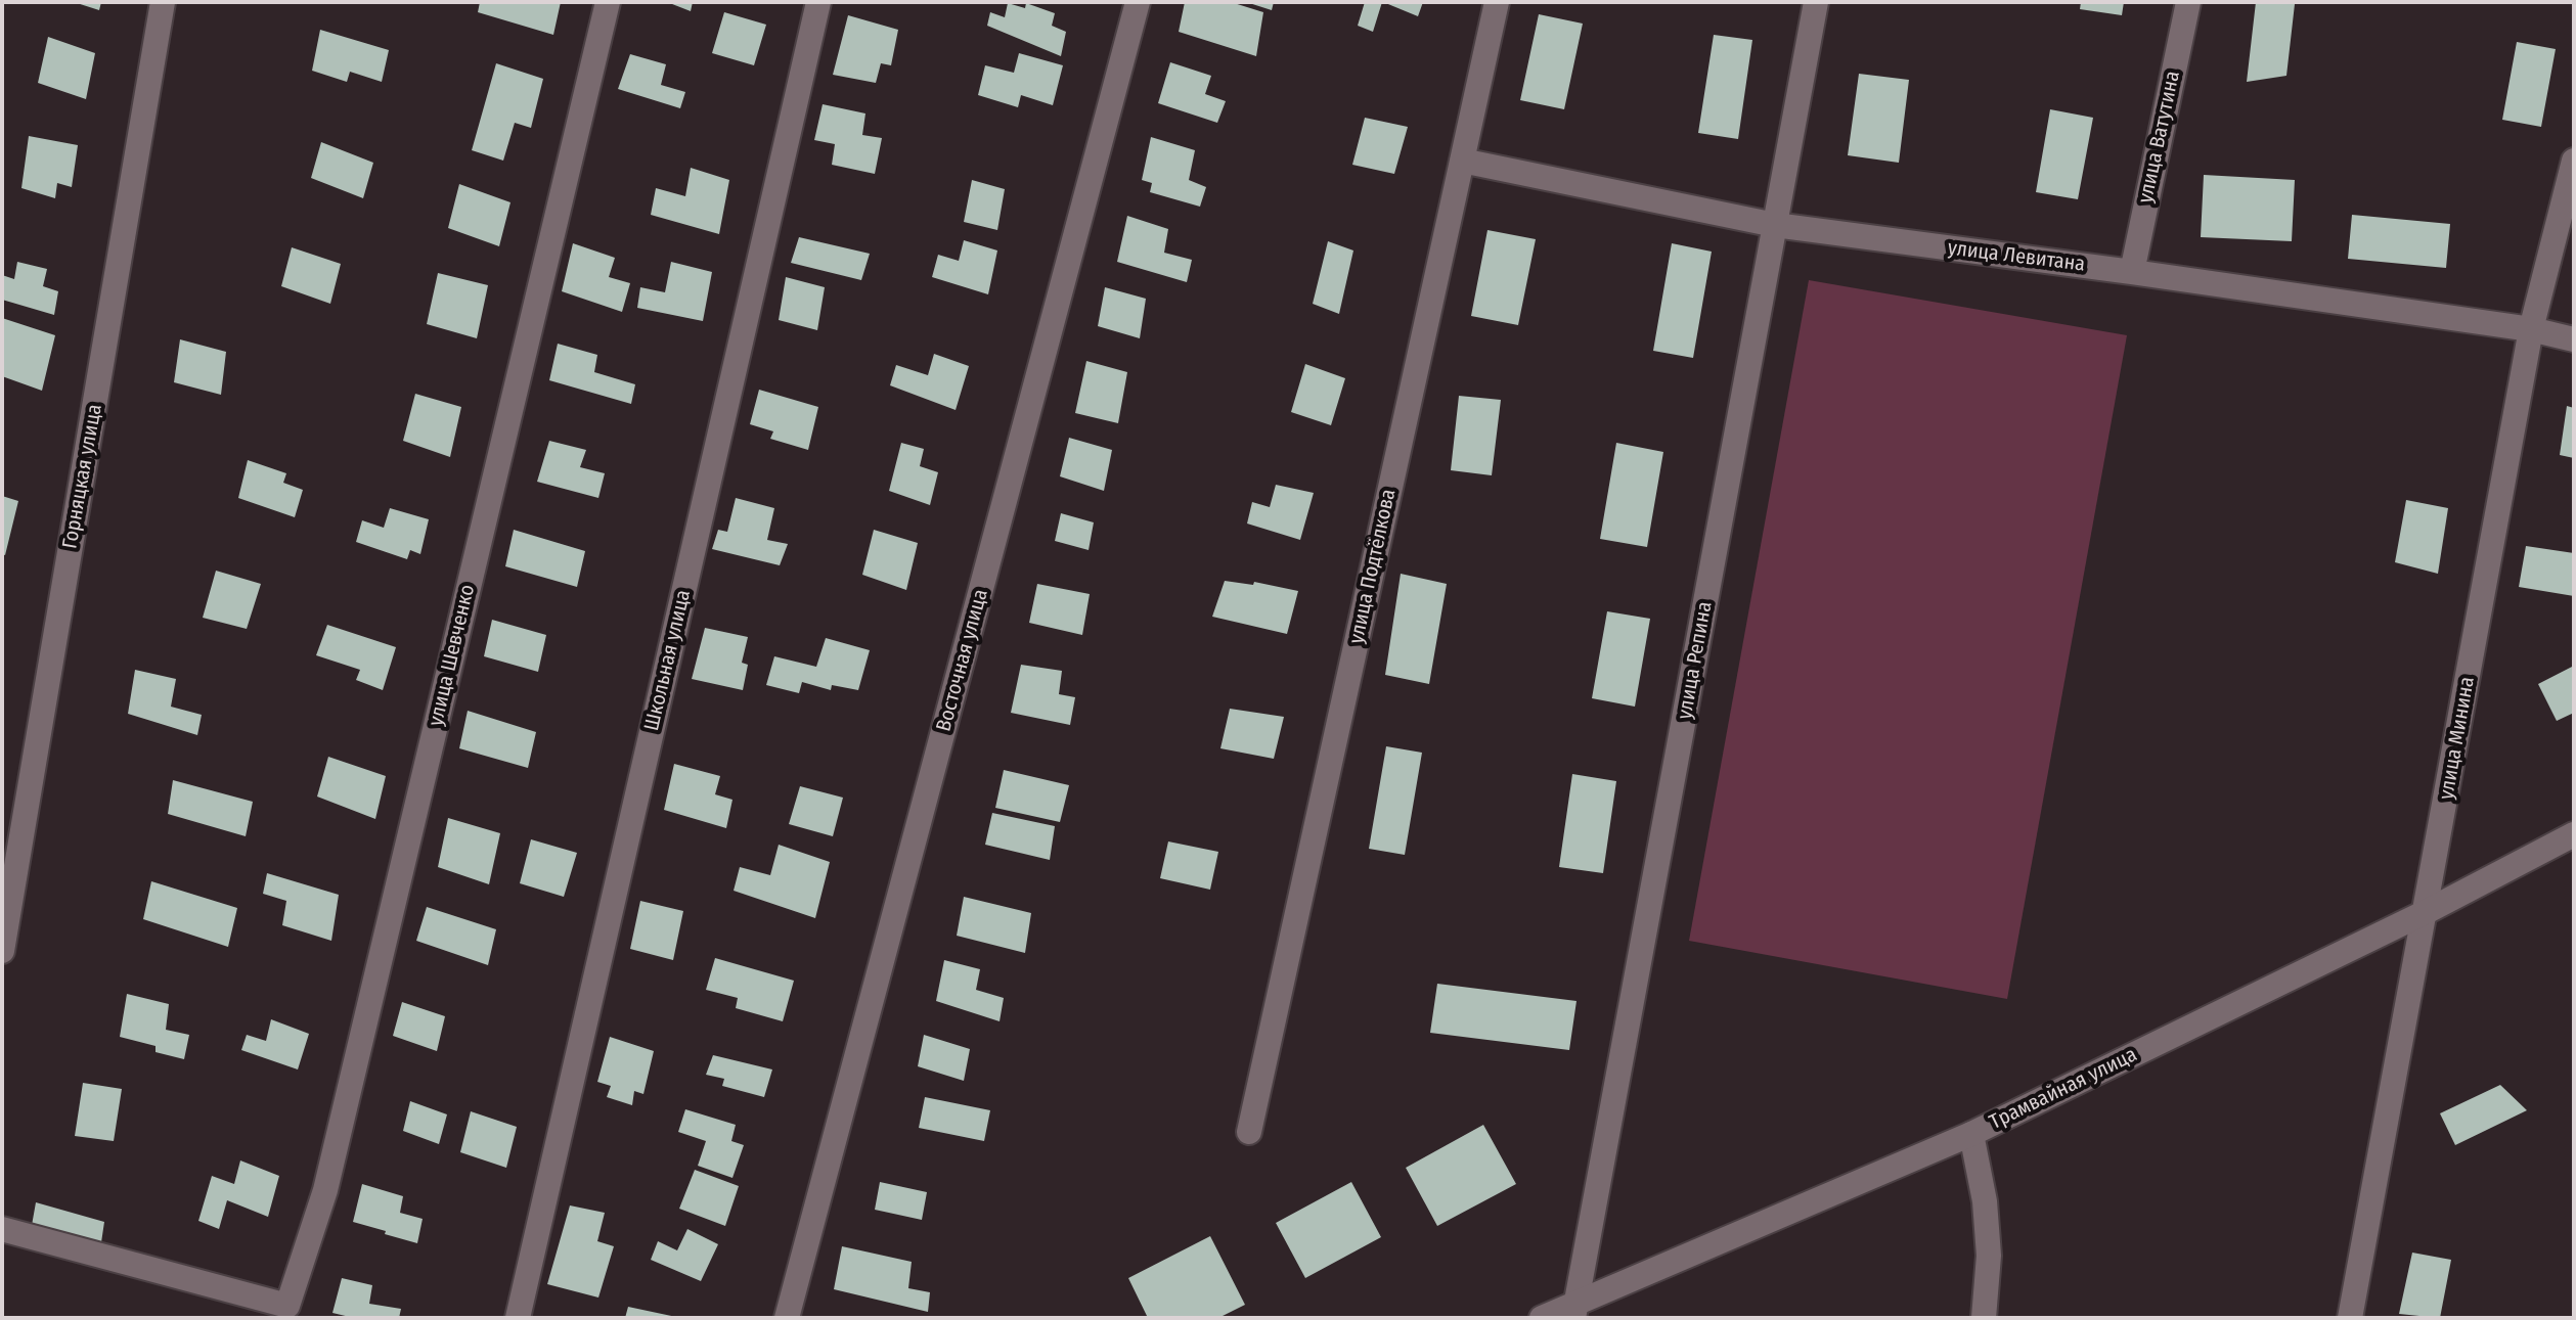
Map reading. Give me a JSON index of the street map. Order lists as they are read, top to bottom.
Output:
{
  "streets": {
    "street": [
      "улица Ватутина",
      "улица Левитана",
      "Горняцкая улица",
      "улица Подтёлкова",
      "улица Шевченко",
      "Школьная улица",
      "Восточная улица",
      "улица Репина",
      "улица Минина",
      "Трамвайная улица"
    ]
  },
  "crossings": [
    ["улица Ватутина", "улица Левитана"],
    ["улица Левитана", "улица Подтёлкова"],
    ["улица Левитана", "улица Репина"],
    ["улица Левитана", "улица Минина"],
    ["улица Репина", "Трамвайная улица"],
    ["улица Минина", "Трамвайная улица"]
  ]
}
